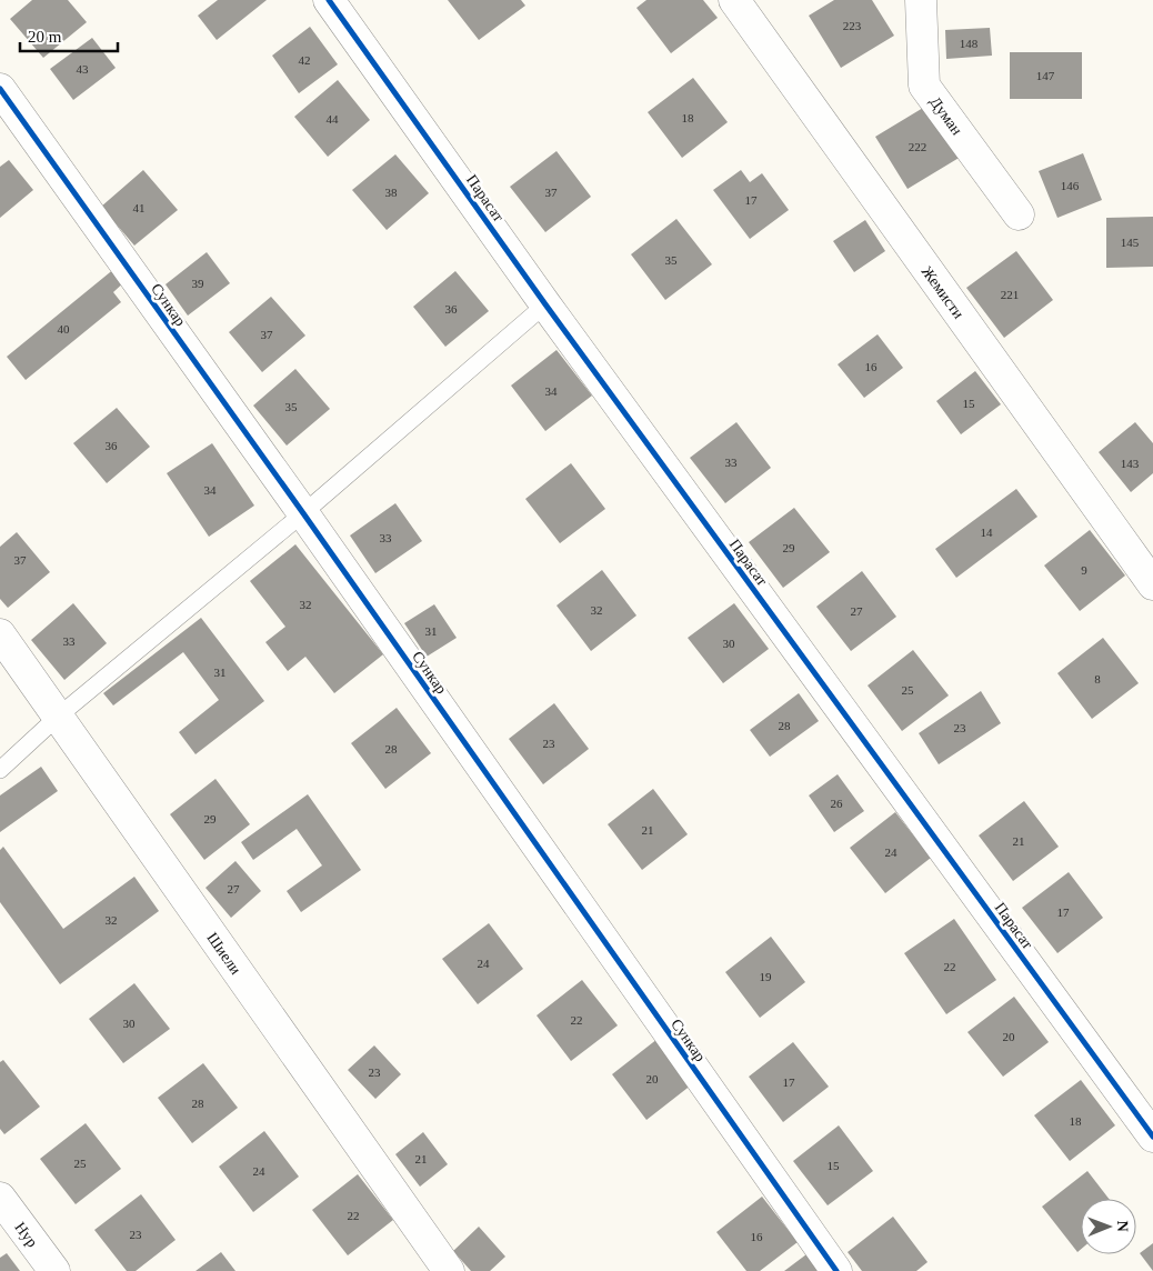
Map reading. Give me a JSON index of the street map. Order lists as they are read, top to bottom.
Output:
{
  "streets": {
    "street": [
      "Думан",
      "Парасат",
      "Жемисти",
      "Сункар",
      "Шиели",
      "Нур"
    ]
  },
  "house_numbers": [
    "223",
    "148",
    "42",
    "43",
    "147",
    "18",
    "44",
    "222",
    "146",
    "38",
    "37",
    "17",
    "41",
    "145",
    "35",
    "39",
    "221",
    "36",
    "40",
    "37",
    "16",
    "34",
    "15",
    "35",
    "36",
    "33",
    "143",
    "34",
    "14",
    "33",
    "29",
    "37",
    "9",
    "32",
    "32",
    "27",
    "31",
    "33",
    "30",
    "31",
    "8",
    "25",
    "28",
    "23",
    "23",
    "28",
    "26",
    "29",
    "21",
    "21",
    "24",
    "27",
    "17",
    "32",
    "24",
    "22",
    "19",
    "22",
    "30",
    "20",
    "23",
    "20",
    "17",
    "28",
    "18",
    "21",
    "25",
    "15",
    "24",
    "22",
    "23",
    "16"
  ],
  "scale_bar": "20 m",
  "north": "right"
}
